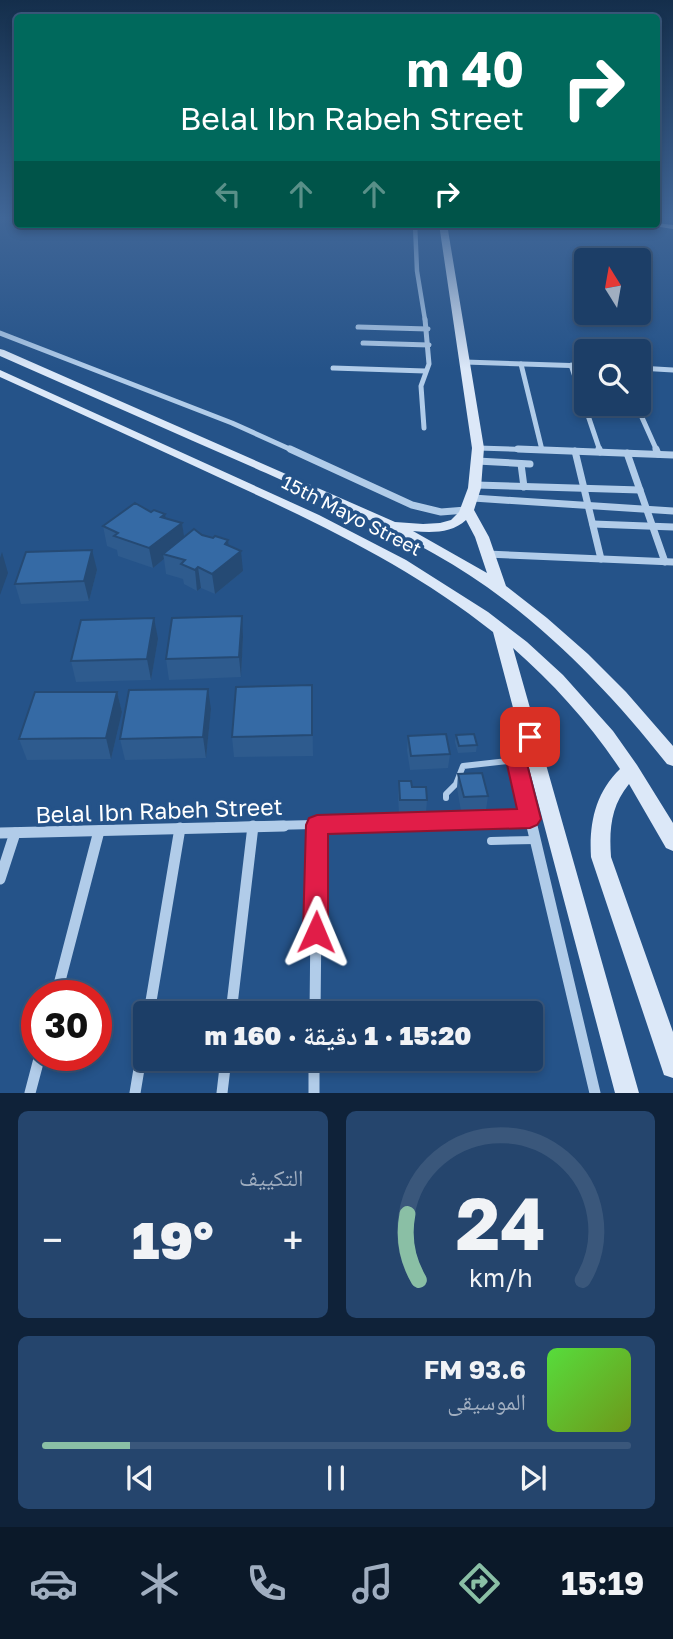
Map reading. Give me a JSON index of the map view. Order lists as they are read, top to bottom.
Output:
{
  "streets": {
    "main road": ["15th Mayo Street"],
    "street": ["Belal Ibn Rabeh Street"]
  },
  "north": "top",
  "page": {
    "turn": ["40 m", "Belal Ibn Rabeh Street"],
    "limit": "30",
    "trip": "15:20 · 1 دقيقة · 160 m",
    "tile": "التكييف",
    "heat": ["−", "19°", "+"],
    "song": ["93.6 FM", "الموسيقى"],
    "tabs": "15:19",
    "gauge": ["24", "km/h"]
  }
}
